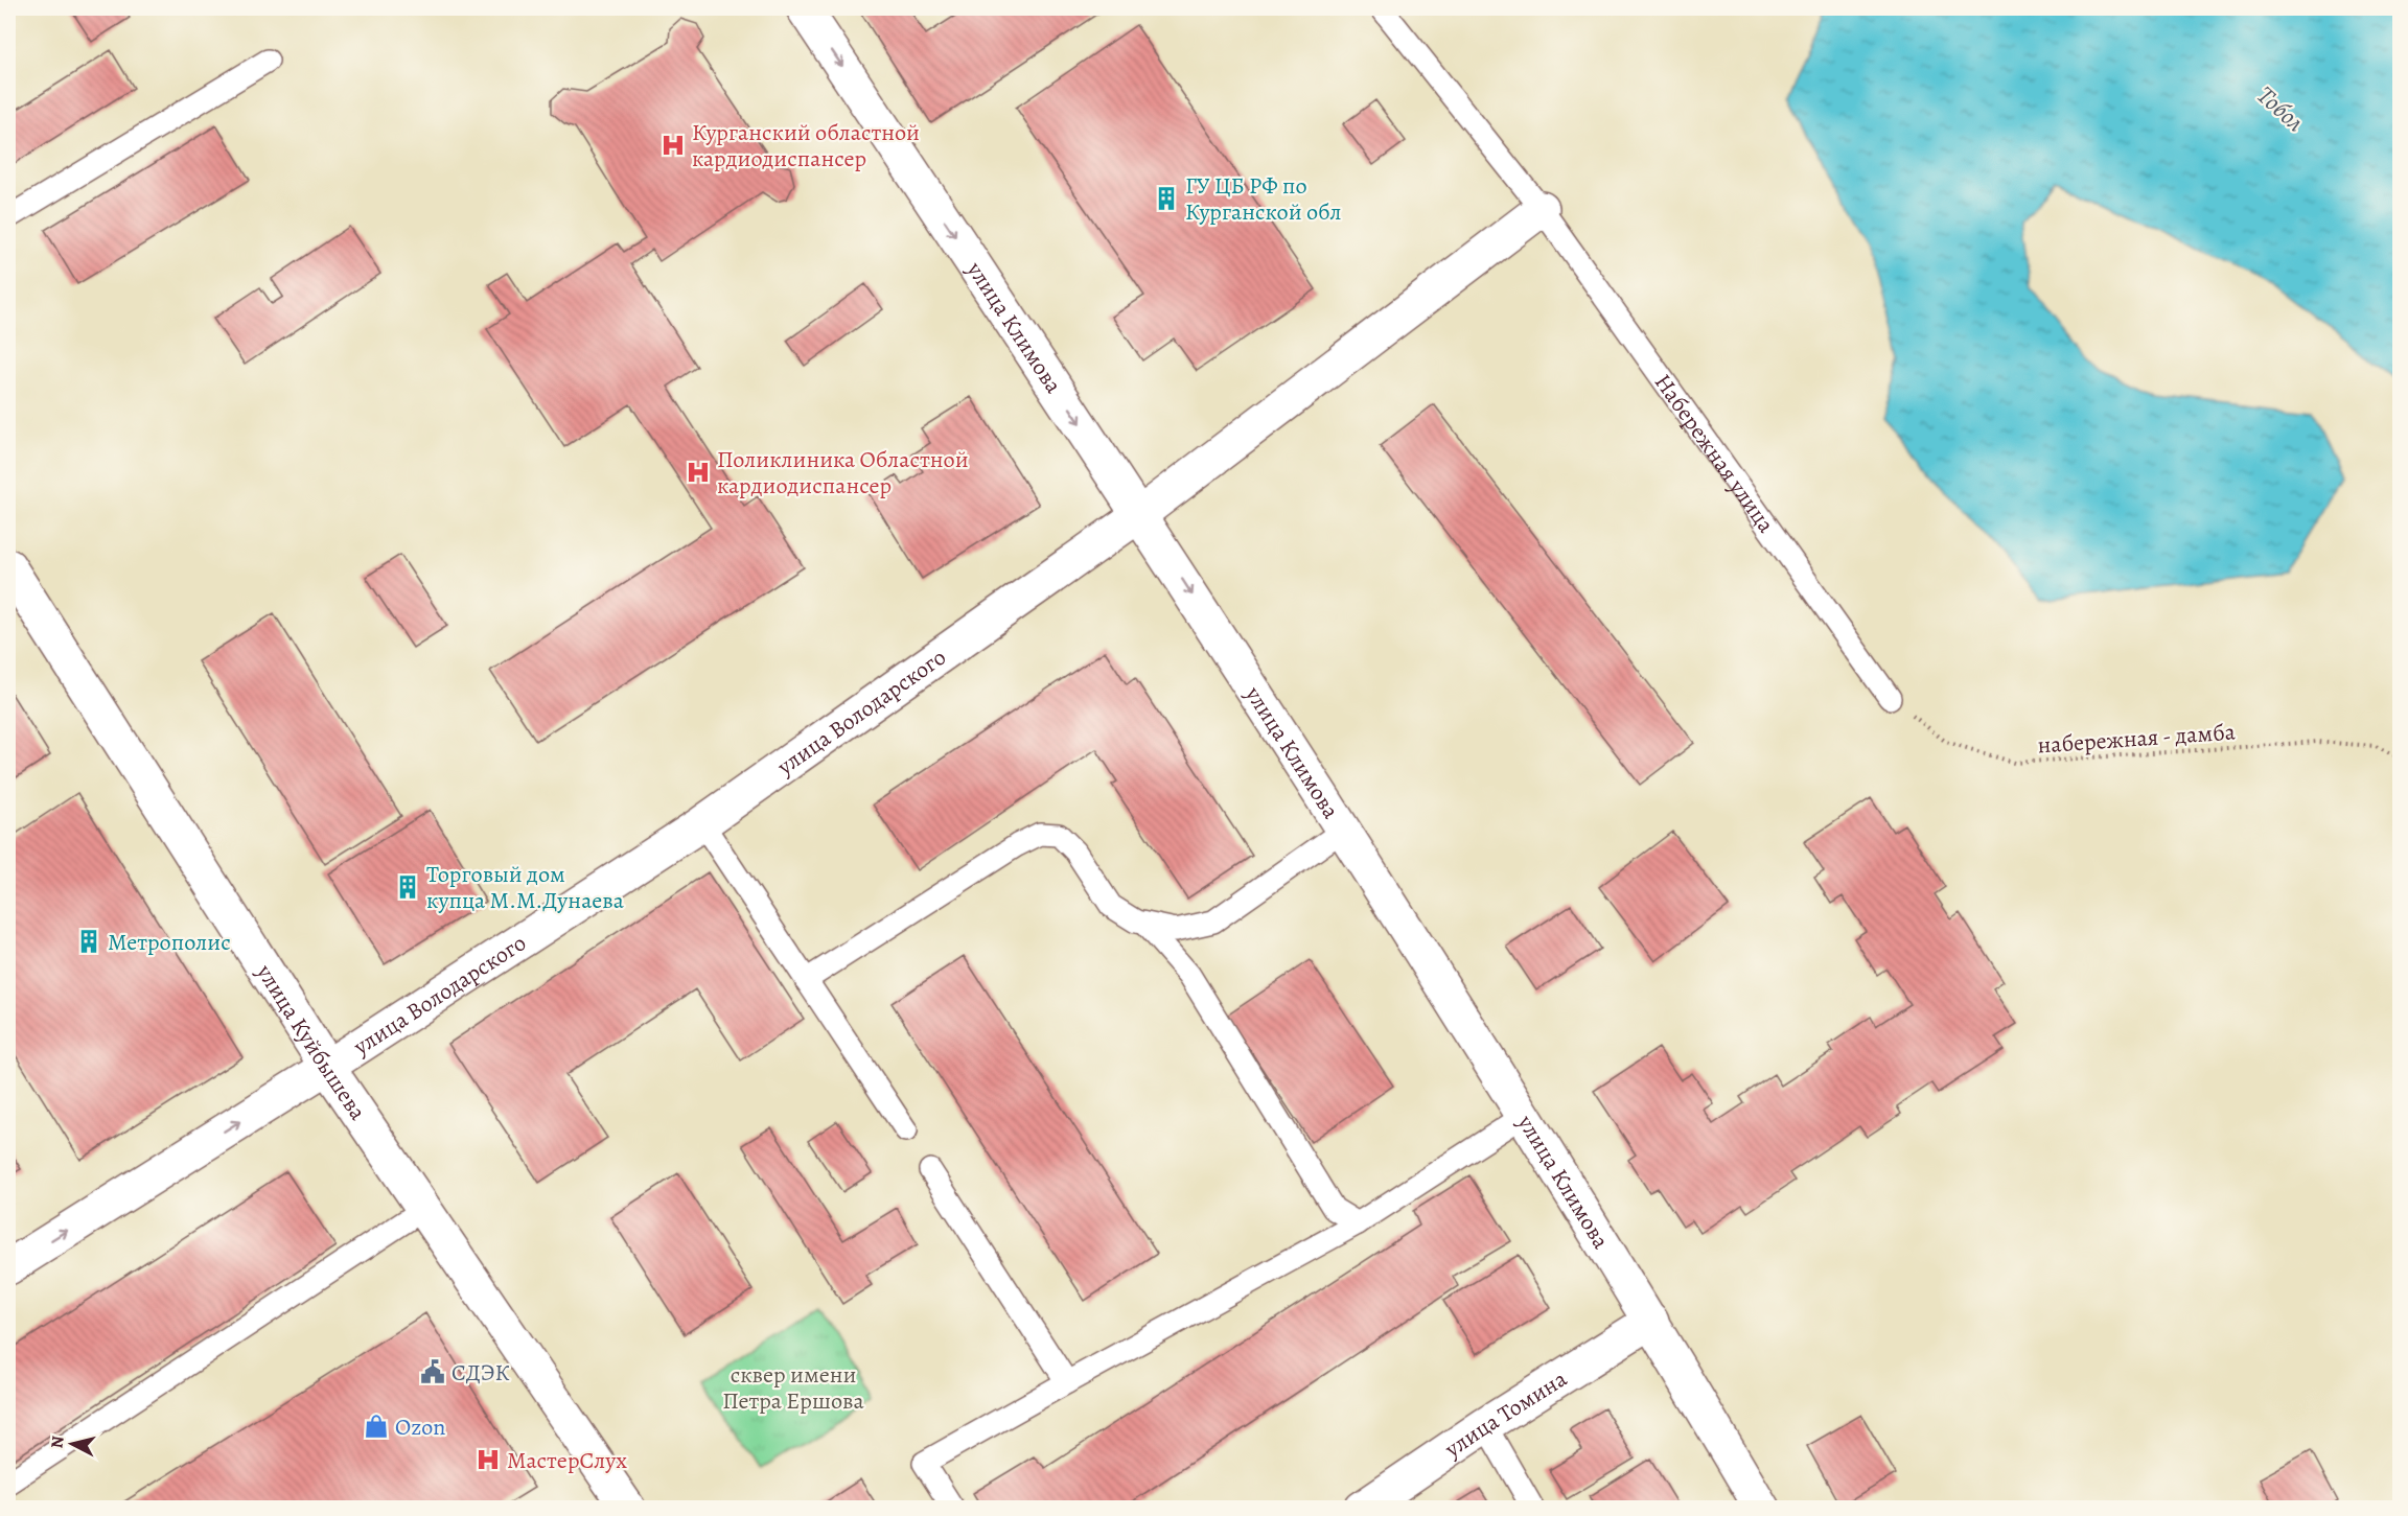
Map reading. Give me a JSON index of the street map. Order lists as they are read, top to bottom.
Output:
{
  "streets": {
    "street": [
      "улица Климова",
      "улица Володарского",
      "улица Куйбышева",
      "улица Томина"
    ],
    "lane": ["Набережная улица"],
    "path": ["набережная - дамба"]
  },
  "crossings": [
    ["улица Климова", "улица Володарского"],
    ["улица Климова", "улица Томина"],
    ["Набережная улица", "набережная - дамба"],
    ["улица Володарского", "улица Куйбышева"]
  ],
  "one_way": ["улица Климова"],
  "water": ["Тобол"],
  "parks": ["сквер имени Петра Ершова"],
  "places": {
    "hospital": ["Курганский областной кардиодиспансер", "Поликлиника Областной кардиодиспансер", "МастерСлух"],
    "building": ["ГУ ЦБ РФ по Курганской обл", "Торговый дом купца М.М.Дунаева", "Метрополис"],
    "public building": ["СДЭК"],
    "shop": ["Ozon"]
  },
  "north": "left"
}
